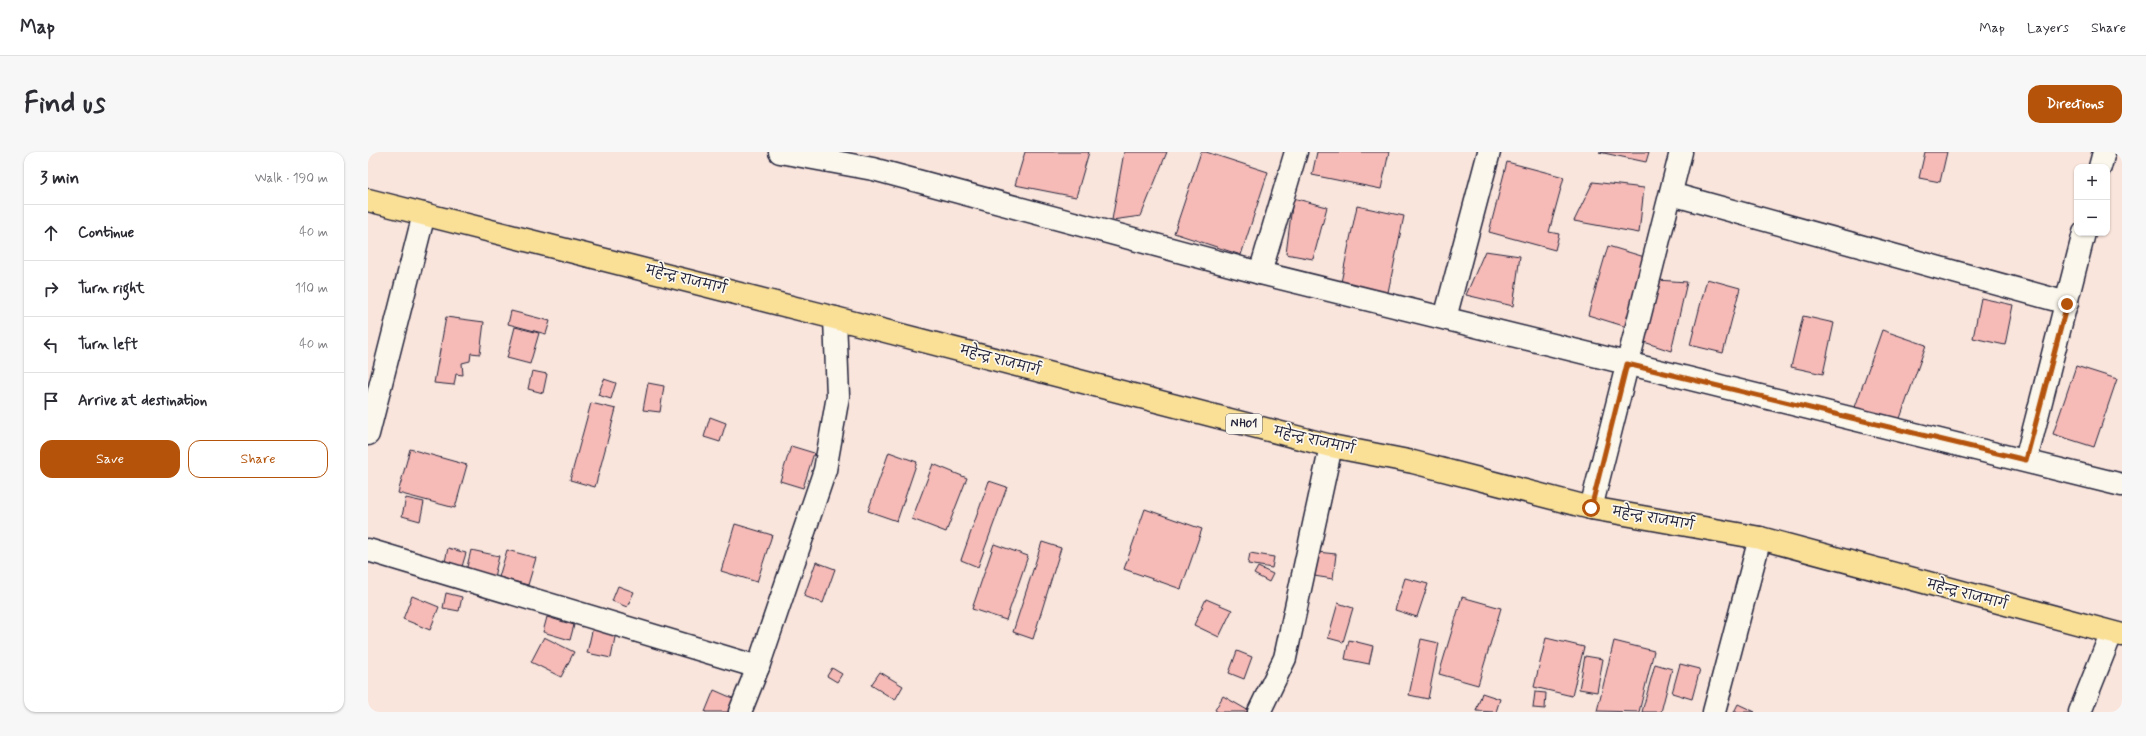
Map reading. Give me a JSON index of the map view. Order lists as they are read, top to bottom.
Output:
{
  "streets": {
    "highway": ["महेन्द्र राजमार्ग", "NH01"]
  },
  "page": {
    "header": "Map",
    "nav": ["Map", "Layers", "Share"],
    "buttons": [
      "Directions",
      ["Save", "Share"]
    ],
    "title": "Find us",
    "heading": ["3 min", "Walk · 190 m"],
    "map_buttons": ["+", "−"],
    "list": [
      ["Continue", "40 m"],
      ["Turn right", "110 m"],
      ["Turn left", "40 m"],
      "Arrive at destination"
    ]
  }
}
